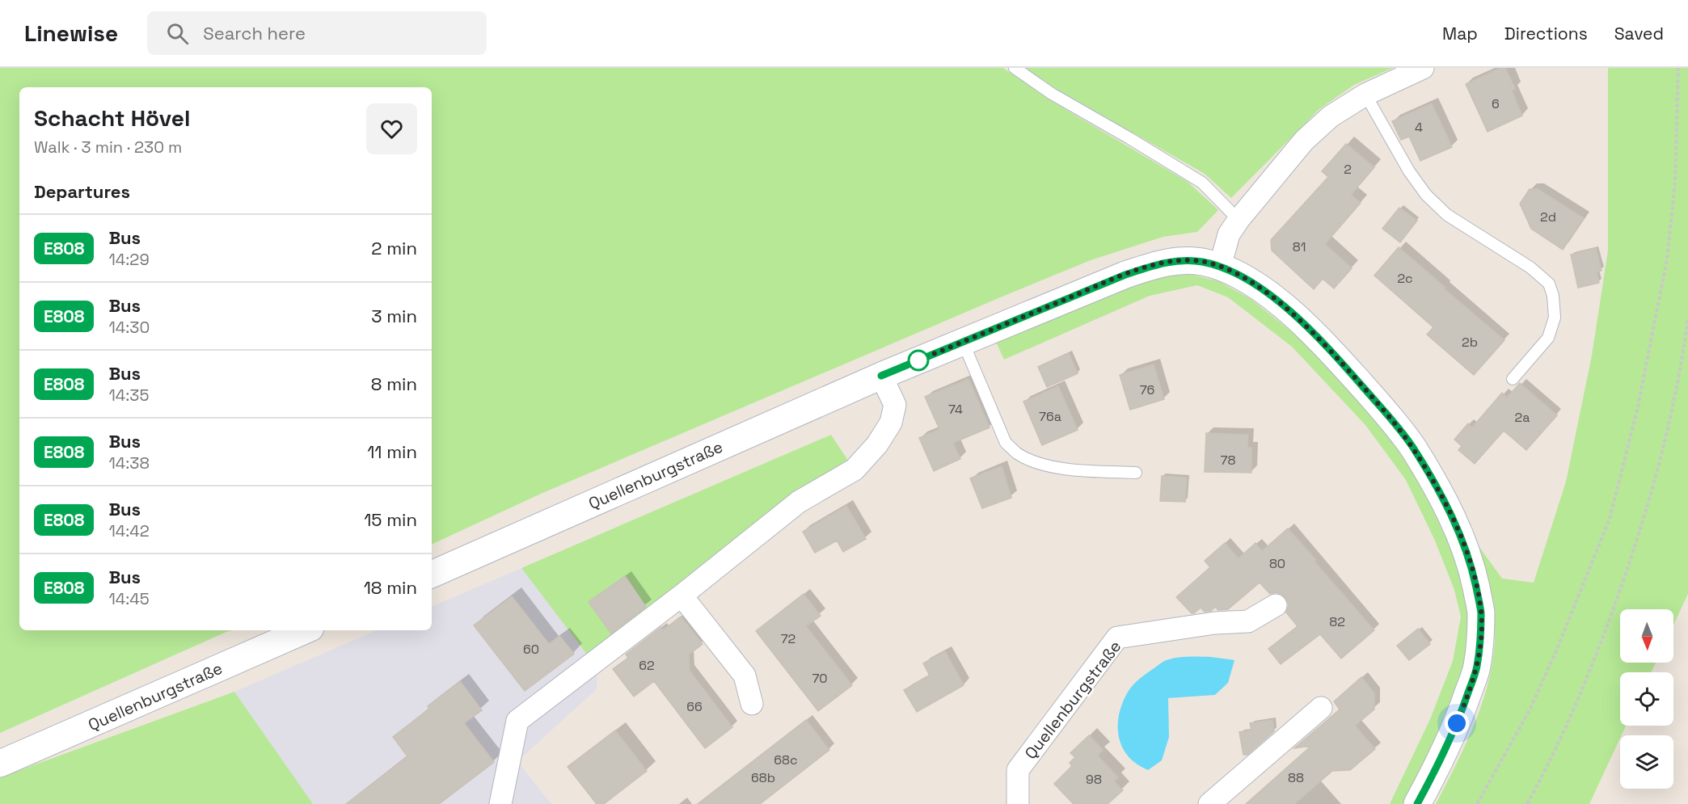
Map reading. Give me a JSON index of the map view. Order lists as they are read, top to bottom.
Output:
{
  "streets": {
    "street": ["Quellenburgstraße"]
  },
  "lines": ["bus line E808"],
  "house_numbers": [
    "6",
    "4",
    "2",
    "2d",
    "81",
    "2c",
    "2b",
    "76",
    "74",
    "76a",
    "2a",
    "78",
    "80",
    "82",
    "72",
    "60",
    "62",
    "70",
    "66",
    "68c",
    "68b",
    "88",
    "98"
  ],
  "north": "bottom",
  "page": {
    "header": "Linewise",
    "search": "Search here",
    "nav": ["Map", "Directions", "Saved"],
    "heading": [
      ["Schacht Hövel", "Walk · 3 min · 230 m"],
      "Departures"
    ],
    "list": [
      {
        "mark": "E808",
        "name": "Bus",
        "note": "14:29",
        "value": "2 min"
      },
      {
        "mark": "E808",
        "name": "Bus",
        "note": "14:30",
        "value": "3 min"
      },
      {
        "mark": "E808",
        "name": "Bus",
        "note": "14:35",
        "value": "8 min"
      },
      {
        "mark": "E808",
        "name": "Bus",
        "note": "14:38",
        "value": "11 min"
      },
      {
        "mark": "E808",
        "name": "Bus",
        "note": "14:42",
        "value": "15 min"
      },
      {
        "mark": "E808",
        "name": "Bus",
        "note": "14:45",
        "value": "18 min"
      }
    ]
  }
}
